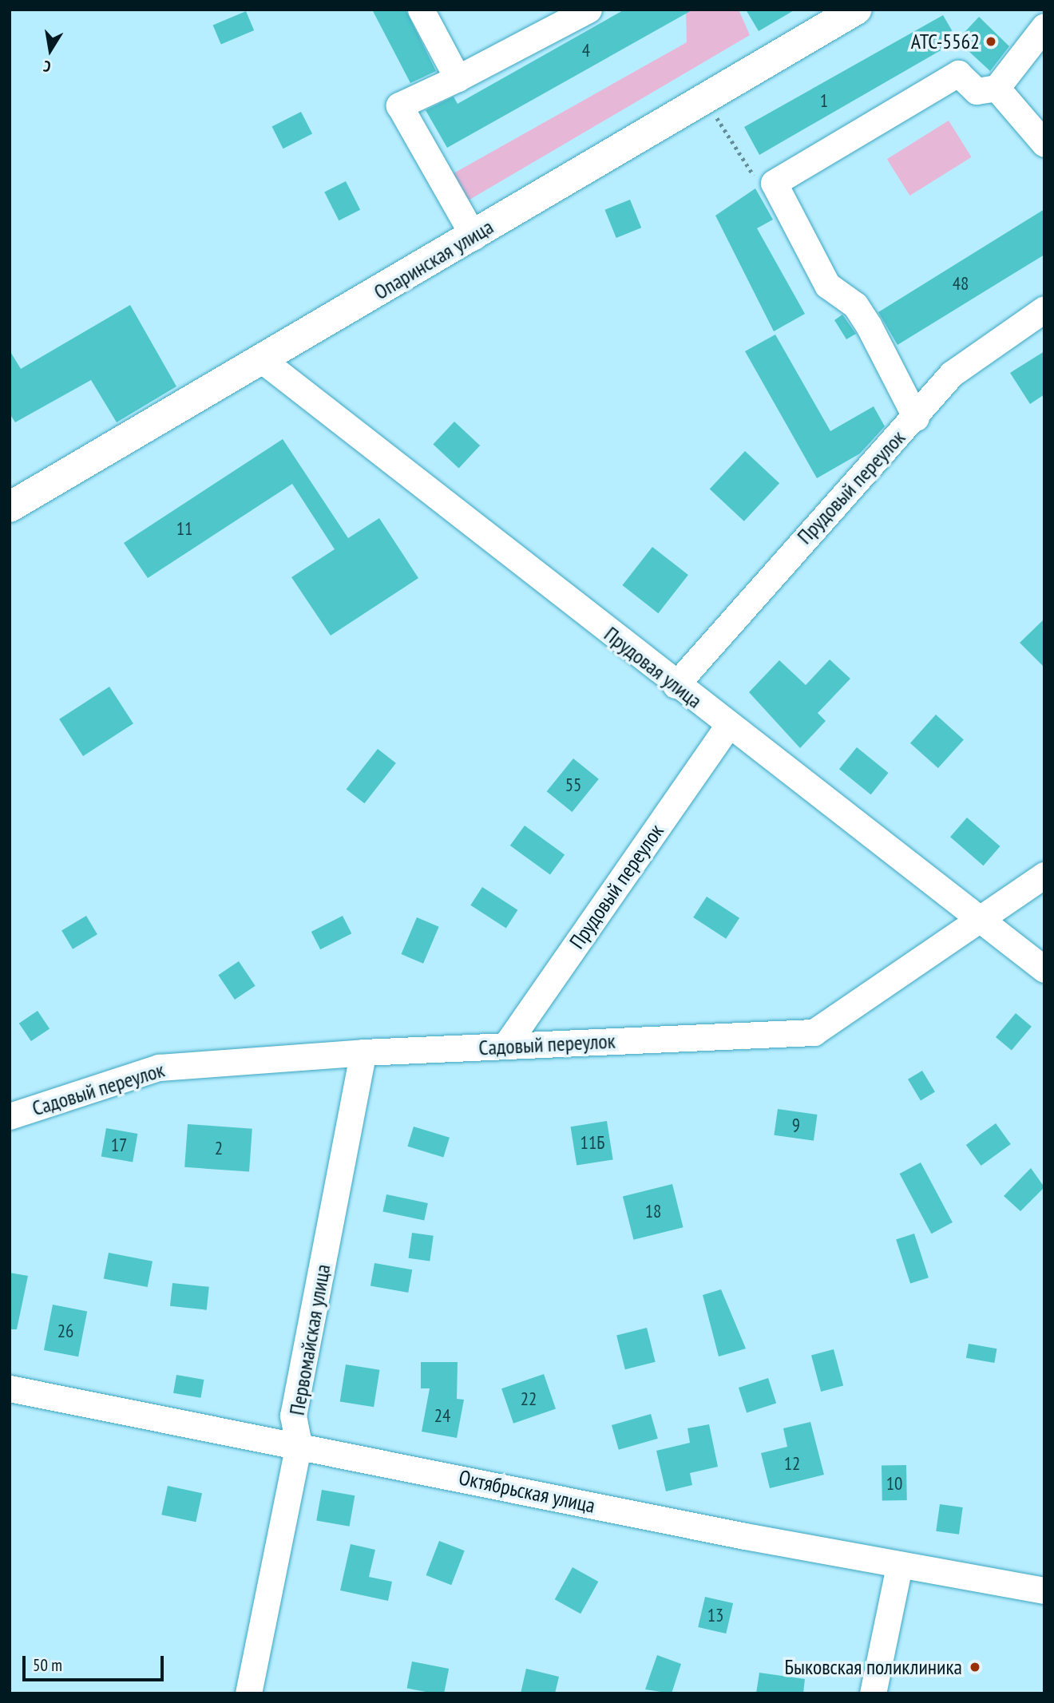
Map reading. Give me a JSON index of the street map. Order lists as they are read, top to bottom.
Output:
{
  "streets": {
    "main road": ["Опаринская улица"],
    "street": [
      "Прудовый переулок",
      "Прудовая улица",
      "Садовый переулок",
      "Первомайская улица",
      "Октябрьская улица"
    ]
  },
  "crossings": [
    ["Опаринская улица", "Прудовая улица"],
    ["Прудовый переулок", "Прудовая улица"],
    ["Прудовый переулок", "Садовый переулок"],
    ["Прудовая улица", "Садовый переулок"],
    ["Садовый переулок", "Первомайская улица"],
    ["Первомайская улица", "Октябрьская улица"]
  ],
  "places": ["АТС-5562", "Быковская поликлиника"],
  "house_numbers": [
    "4",
    "1",
    "48",
    "11",
    "55",
    "9",
    "11Б",
    "17",
    "2",
    "18",
    "26",
    "22",
    "24",
    "12",
    "10",
    "13"
  ],
  "scale_bar": "50 m",
  "north": "bottom"
}
